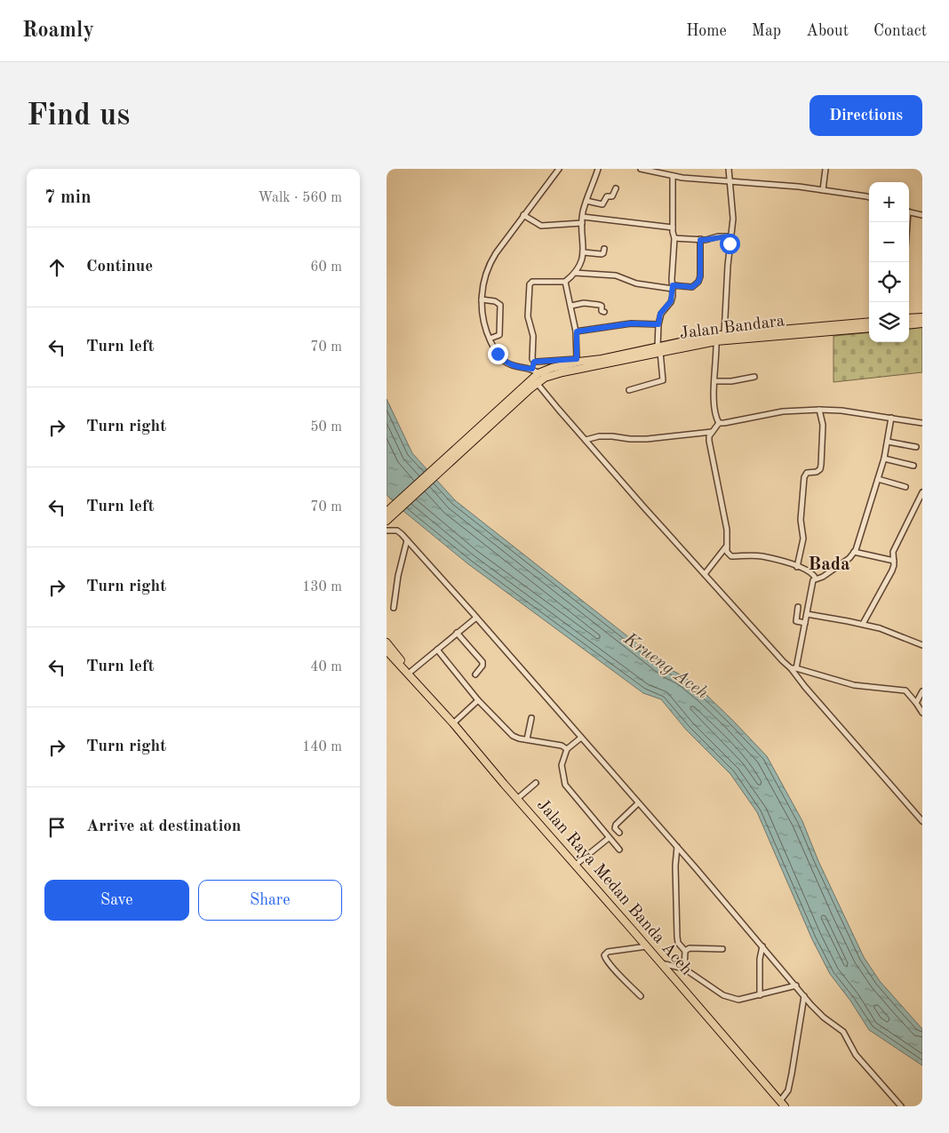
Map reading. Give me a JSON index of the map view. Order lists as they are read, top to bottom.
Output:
{
  "streets": {
    "highway": ["Jalan Bandara", "Jalan Raya Medan Banda Aceh"]
  },
  "districts": ["Bada"],
  "water": ["Krueng Aceh"],
  "page": {
    "header": "Roamly",
    "nav": [
      "Home",
      "Map",
      "About",
      "Contact"
    ],
    "buttons": [
      "Directions",
      ["Save", "Share"]
    ],
    "title": "Find us",
    "heading": ["7 min", "Walk · 560 m"],
    "map_buttons": ["+", "−"],
    "list": [
      ["Continue", "60 m"],
      ["Turn left", "70 m"],
      ["Turn right", "50 m"],
      ["Turn left", "70 m"],
      ["Turn right", "130 m"],
      ["Turn left", "40 m"],
      ["Turn right", "140 m"],
      "Arrive at destination"
    ]
  }
}
